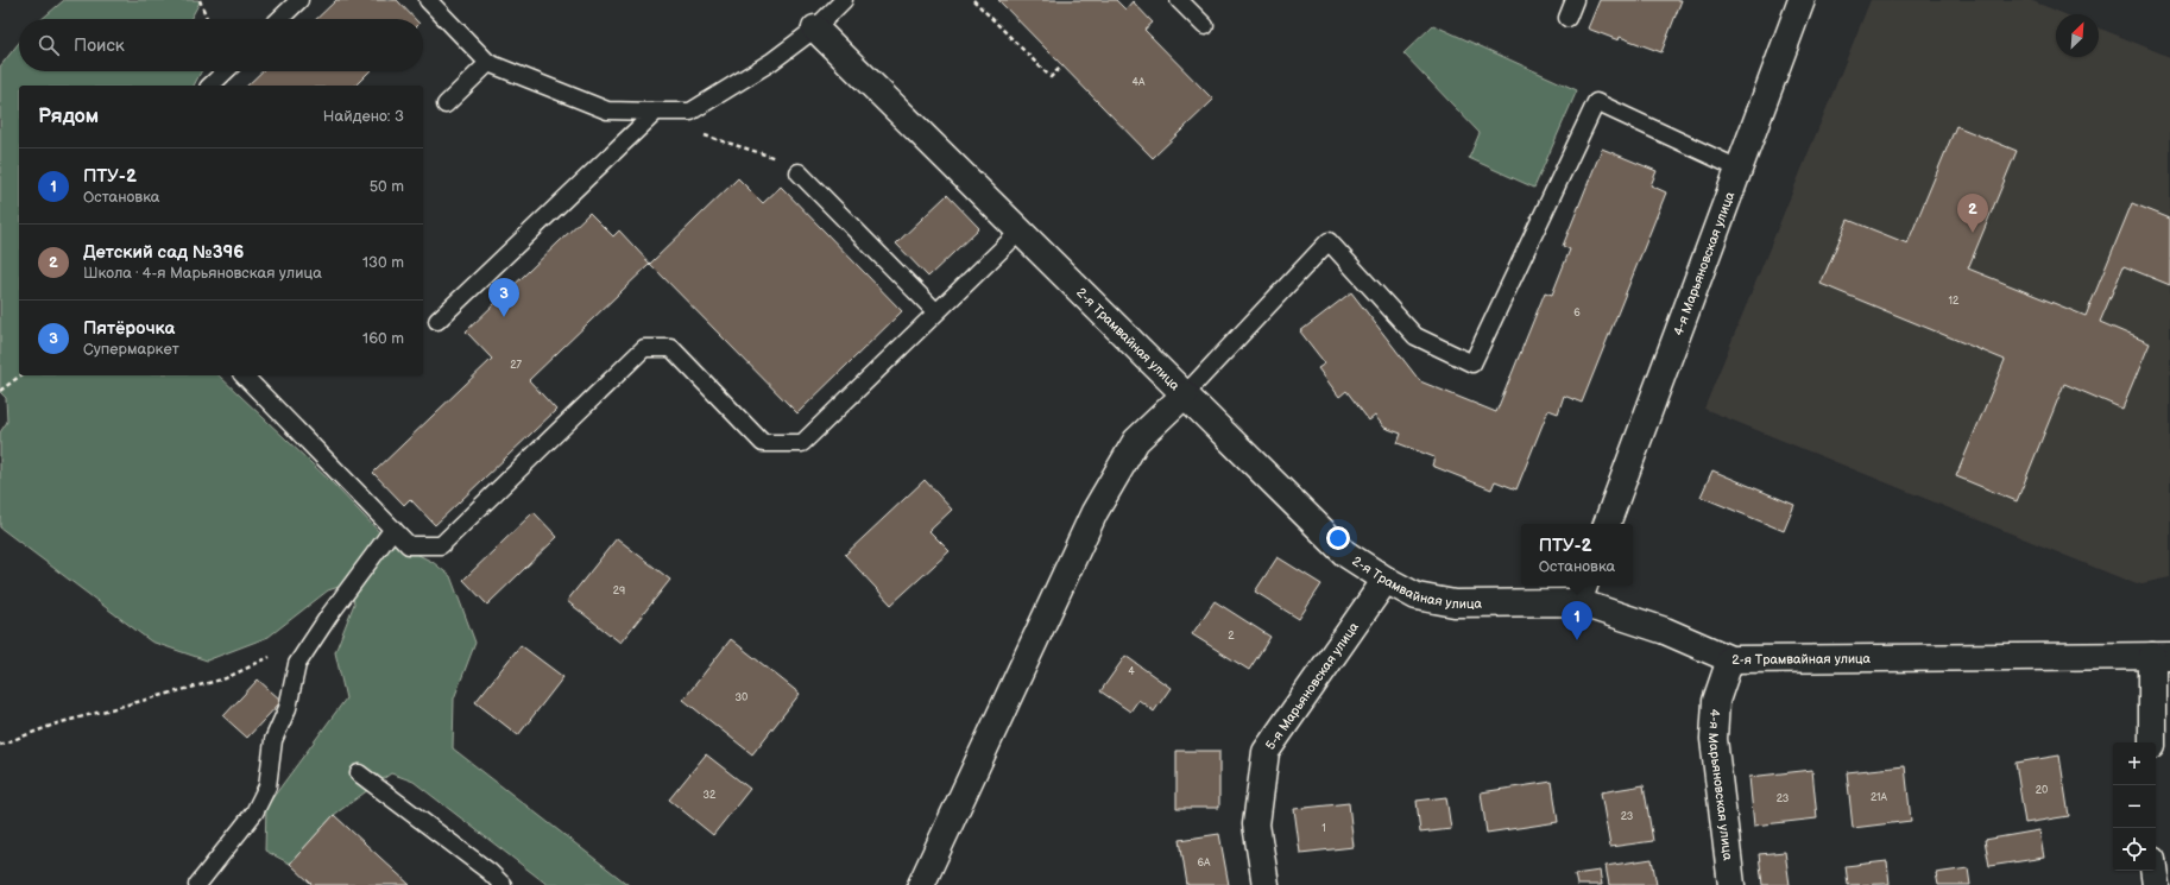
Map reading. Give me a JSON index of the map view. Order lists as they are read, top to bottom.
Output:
{
  "streets": {
    "street": ["4-я Марьяновская улица", "2-я Трамвайная улица", "5-я Марьяновская улица"]
  },
  "crossings": [
    ["4-я Марьяновская улица", "2-я Трамвайная улица"],
    ["2-я Трамвайная улица", "5-я Марьяновская улица"]
  ],
  "house_numbers": [
    "4А",
    "12",
    "6",
    "27",
    "29",
    "2",
    "4",
    "30",
    "20",
    "32",
    "21А",
    "23",
    "23",
    "1",
    "6А"
  ],
  "north": "top right",
  "page": {
    "search": "Поиск",
    "heading": ["Рядом", "Найдено: 3"],
    "list": [
      {
        "mark": "1",
        "name": "ПТУ-2",
        "note": "Остановка",
        "value": "50 m"
      },
      {
        "mark": "2",
        "name": "Детский сад №396",
        "note": "Школа · 4-я Марьяновская улица",
        "value": "130 m"
      },
      {
        "mark": "3",
        "name": "Пятёрочка",
        "note": "Супермаркет",
        "value": "160 m"
      }
    ],
    "pins": ["2", "3", "1"],
    "popup": ["ПТУ-2", "Остановка"],
    "map_buttons": ["+", "−"]
  }
}
